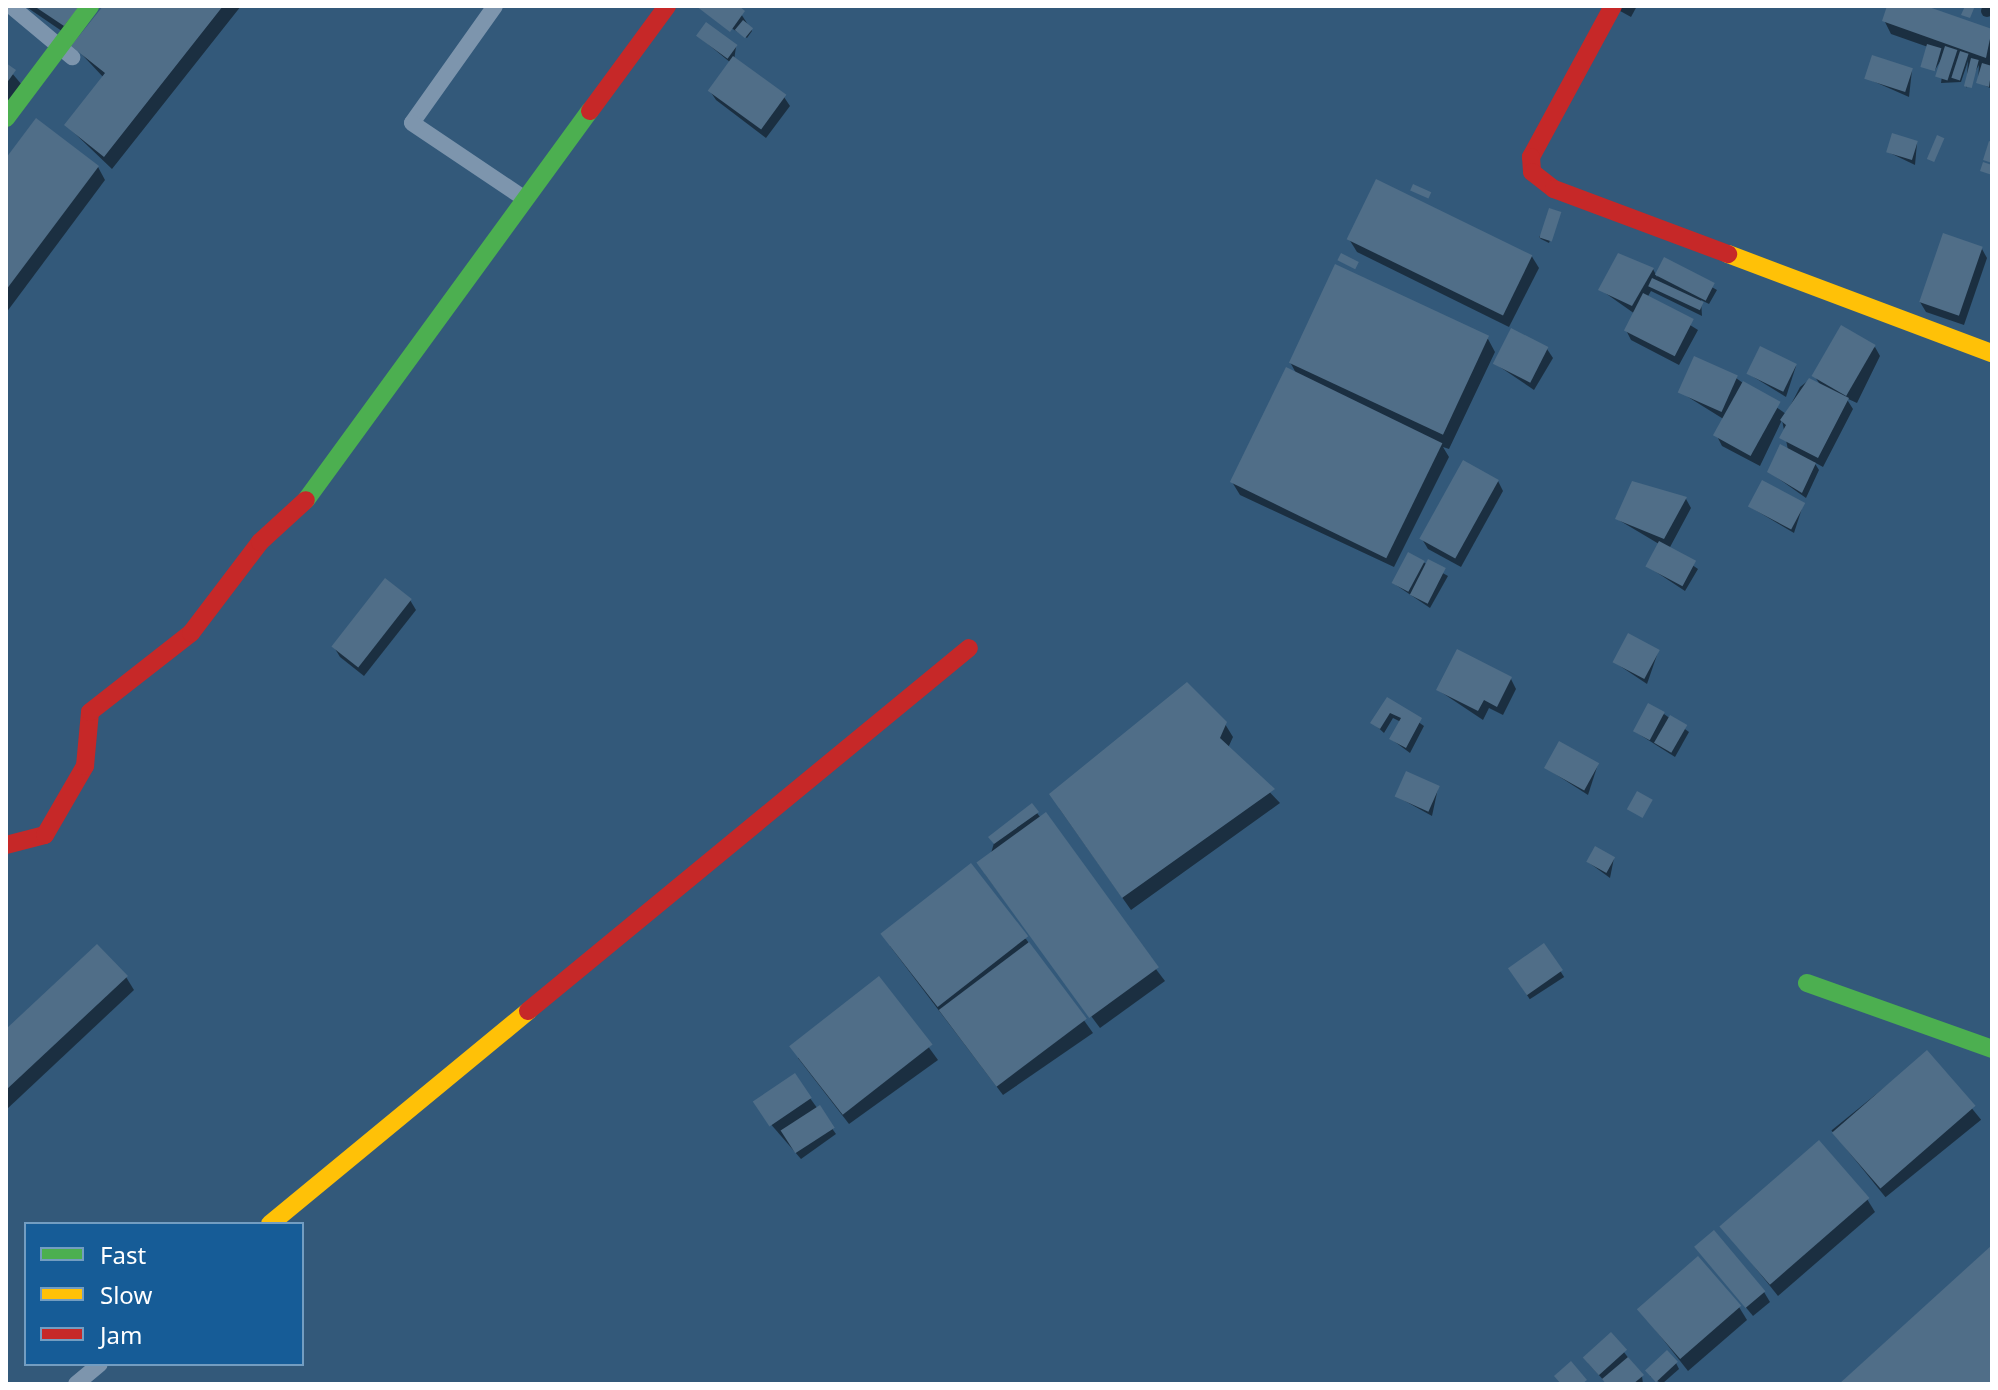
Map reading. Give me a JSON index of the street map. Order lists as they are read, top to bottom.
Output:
{
  "legend": ["Fast", "Slow", "Jam"]
}
